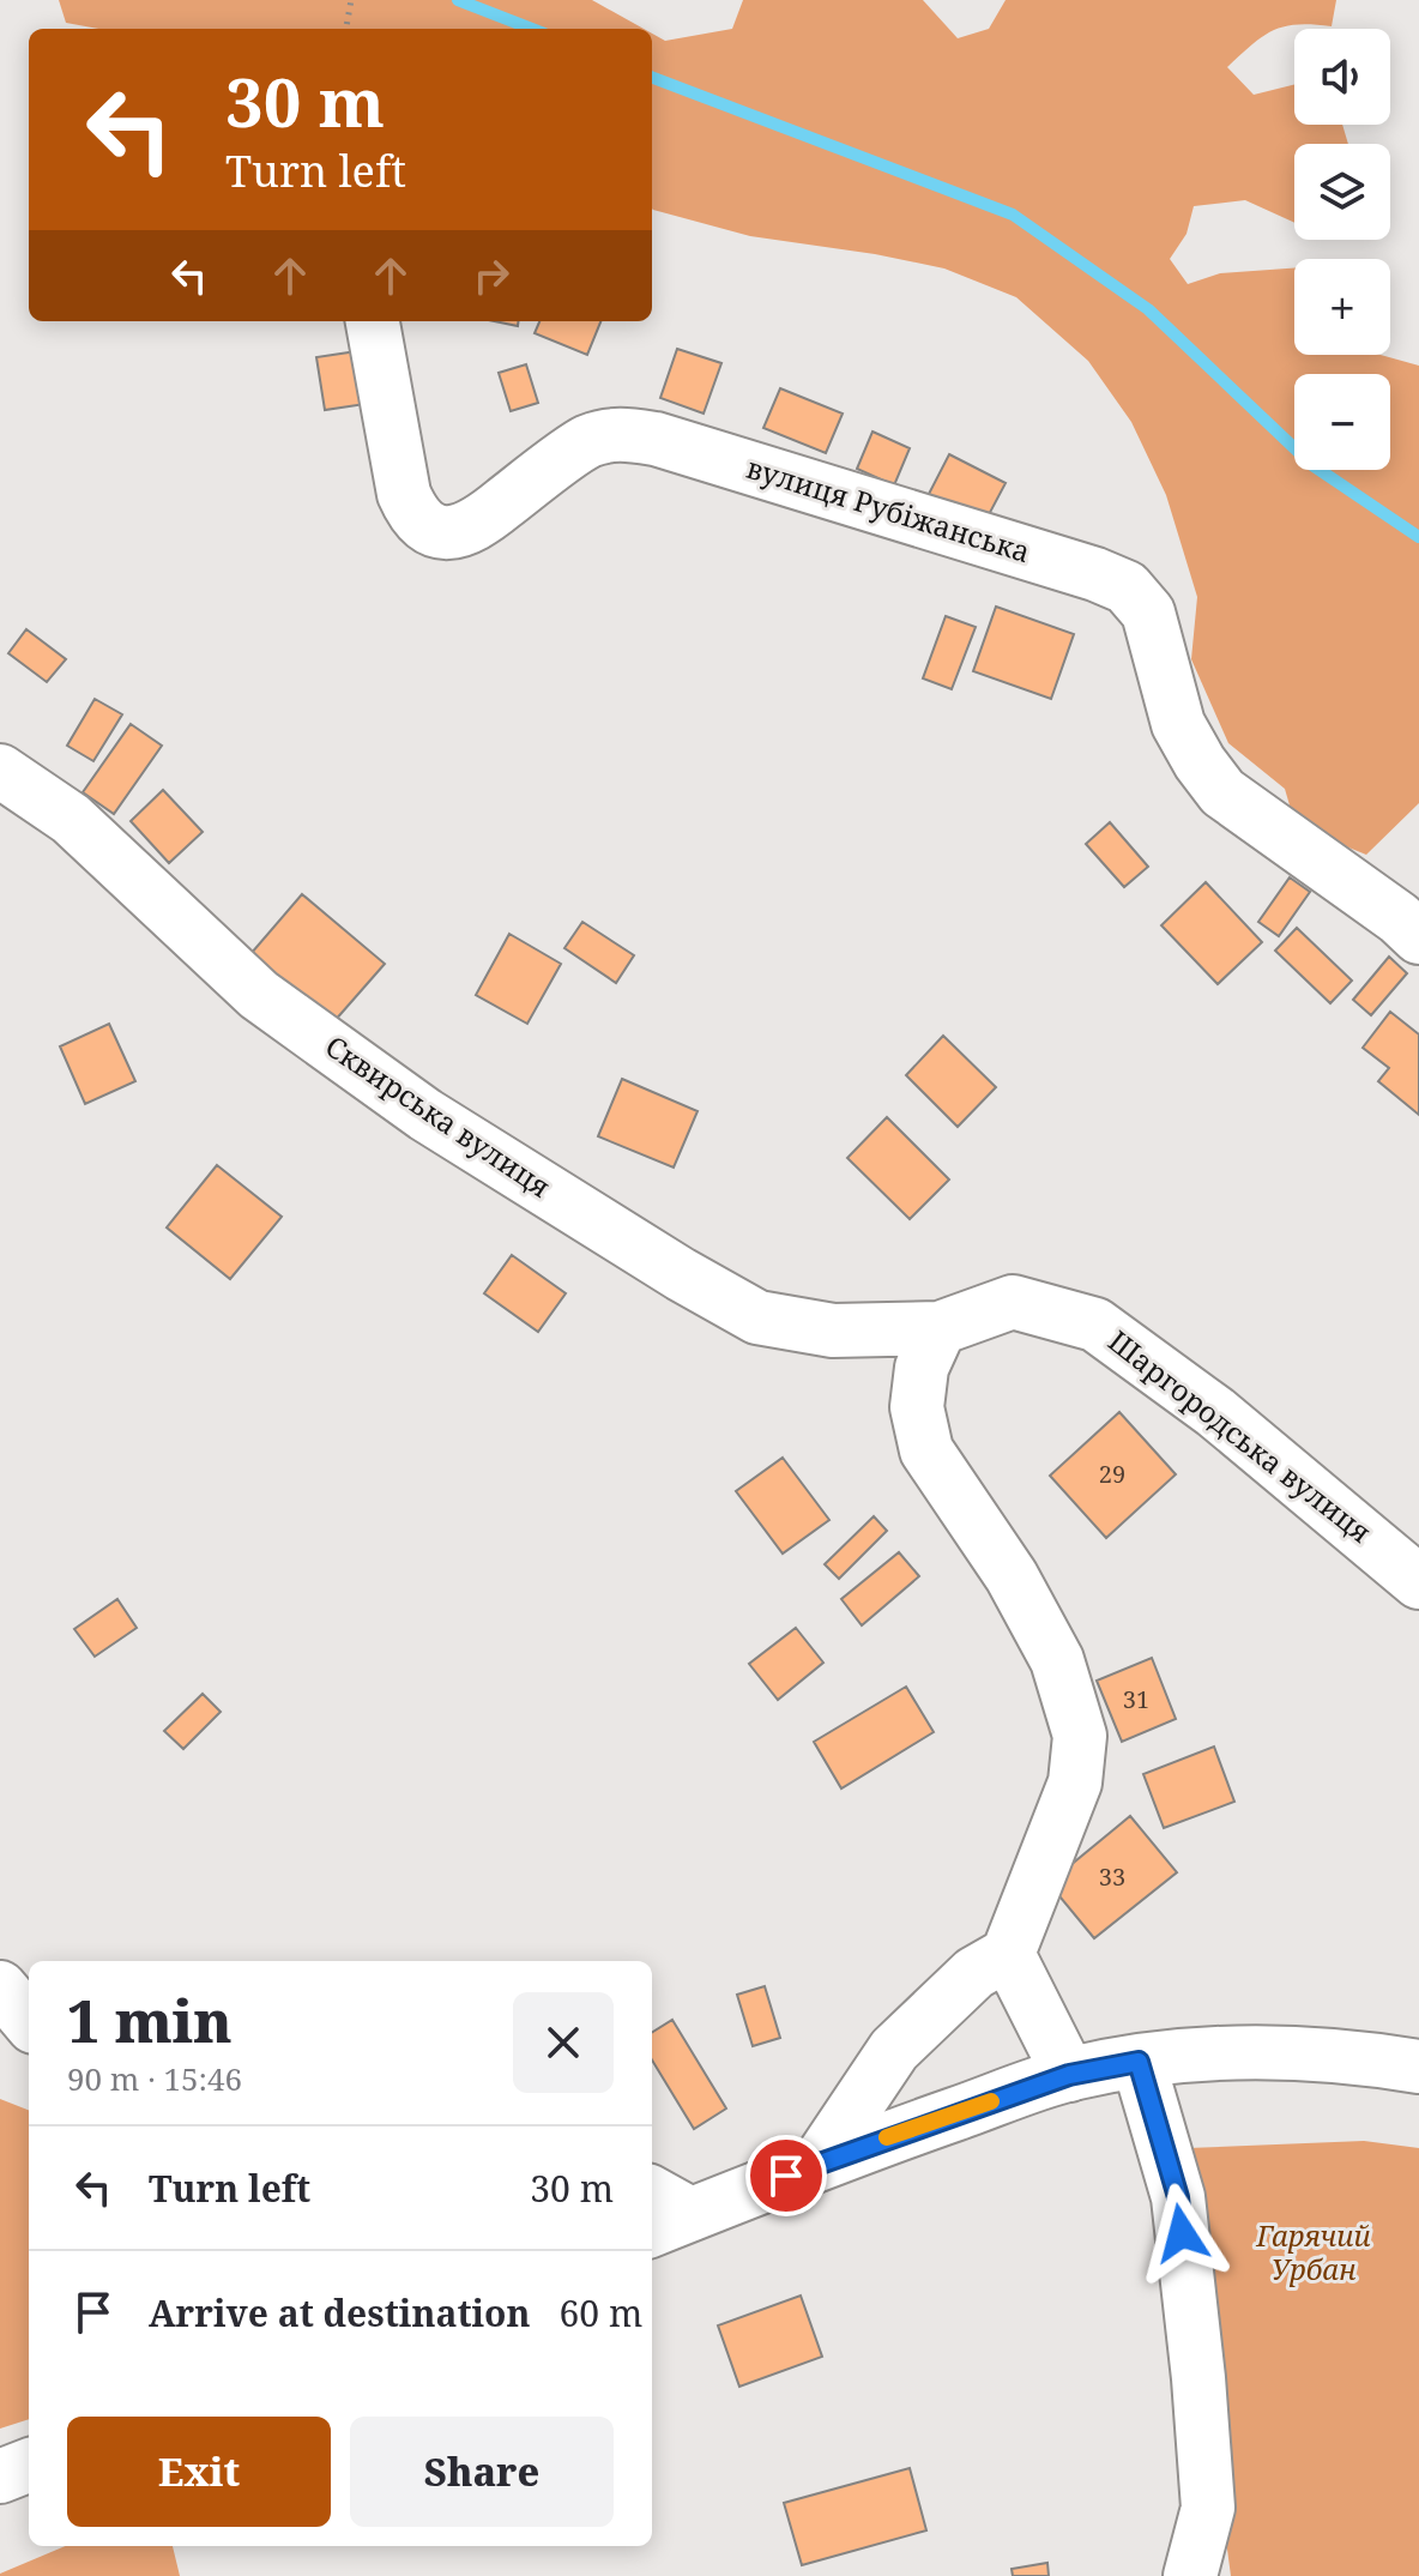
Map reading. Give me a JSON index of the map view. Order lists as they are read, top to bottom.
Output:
{
  "streets": {
    "street": ["вулиця Рубіжанська", "Сквирська вулиця", "Шаргородська вулиця"]
  },
  "crossings": [
    ["Сквирська вулиця", "Шаргородська вулиця"]
  ],
  "parks": ["Гарячий Урбан"],
  "house_numbers": ["29", "31", "33"],
  "page": {
    "map_buttons": ["+", "−"],
    "turn": ["30 m", "Turn left"],
    "heading": ["1 min", "90 m · 15:46"],
    "list": [
      {
        "name": "Turn left",
        "value": "30 m"
      },
      {
        "name": "Arrive at destination",
        "value": "60 m"
      }
    ],
    "buttons": ["Exit", "Share"]
  }
}
